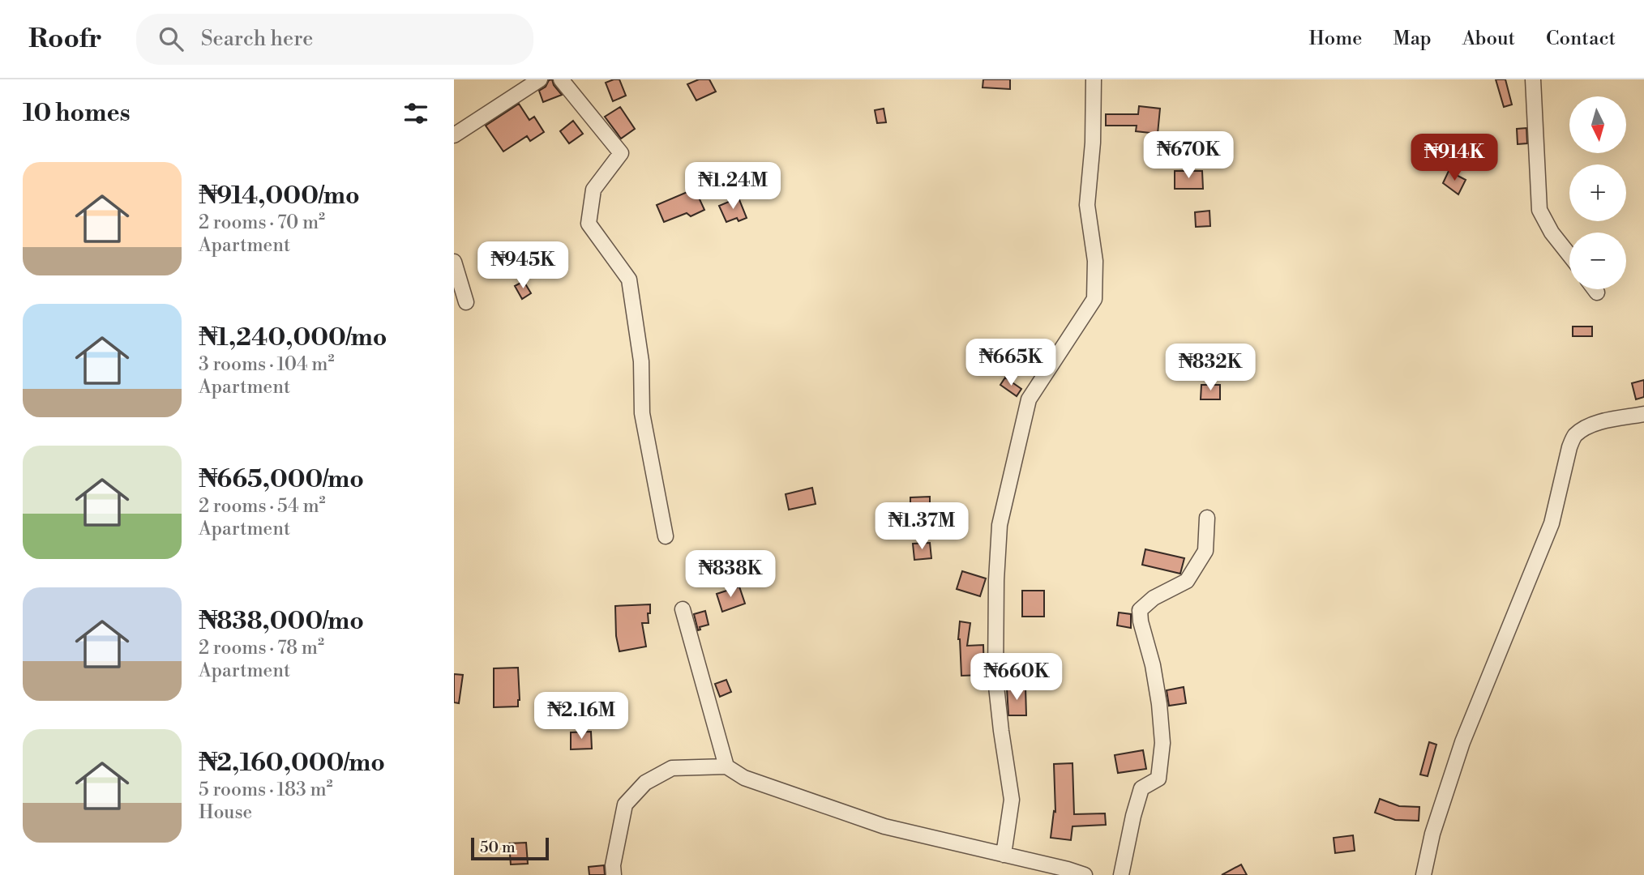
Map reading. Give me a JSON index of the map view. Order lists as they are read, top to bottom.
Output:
{
  "scale_bar": "50 m",
  "north": "bottom",
  "page": {
    "header": "Roofr",
    "search": "Search here",
    "nav": [
      "Home",
      "Map",
      "About",
      "Contact"
    ],
    "heading": "10 homes",
    "map_buttons": ["+", "−"],
    "price": [
      "₦670K",
      "₦914K",
      "₦1.24M",
      "₦945K",
      "₦665K",
      "₦832K",
      "₦1.37M",
      "₦838K",
      "₦660K",
      "₦2.16M"
    ],
    "list": [
      {
        "name": "₦914,000/mo",
        "note": "2 rooms · 70 m² · Apartment"
      },
      {
        "name": "₦1,240,000/mo",
        "note": "3 rooms · 104 m² · Apartment"
      },
      {
        "name": "₦665,000/mo",
        "note": "2 rooms · 54 m² · Apartment"
      },
      {
        "name": "₦838,000/mo",
        "note": "2 rooms · 78 m² · Apartment"
      },
      {
        "name": "₦2,160,000/mo",
        "note": "5 rooms · 183 m² · House"
      }
    ],
    "scale": "50 m"
  }
}
